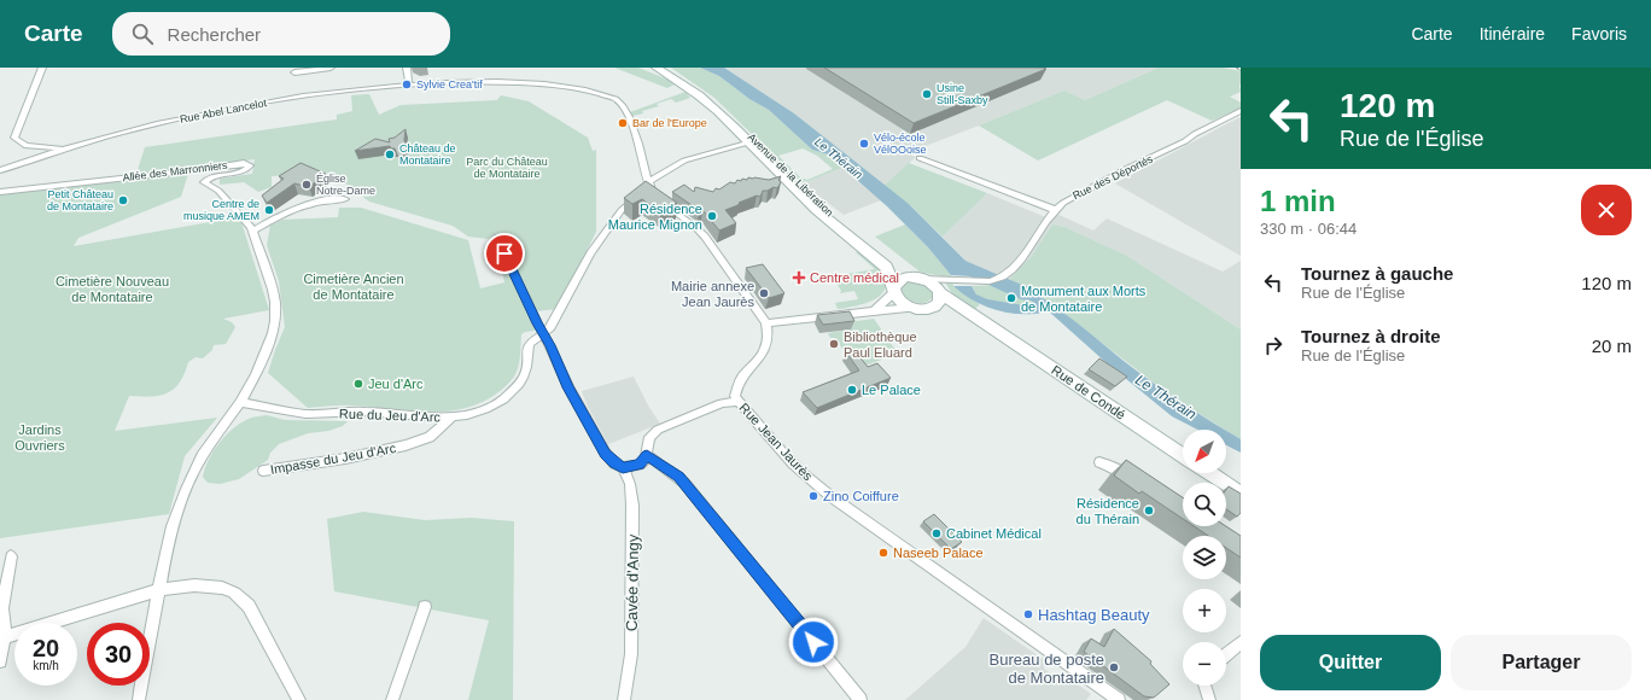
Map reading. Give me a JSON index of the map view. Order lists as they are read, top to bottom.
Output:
{
  "streets": {
    "main road": ["Avenue de la Libération", "Rue de Condé"],
    "street": [
      "Rue Abel Lancelot",
      "Allée des Marronniers",
      "Rue des Déportés",
      "Rue du Jeu d'Arc",
      "Rue Jean Jaurès",
      "Impasse du Jeu d'Arc",
      "Cavée d'Angy"
    ]
  },
  "crossings": [
    ["Avenue de la Libération", "Rue des Déportés"],
    ["Avenue de la Libération", "Rue de Condé"],
    ["Avenue de la Libération", "Rue du Jeu d'Arc"],
    ["Rue des Déportés", "Rue de Condé"],
    ["Rue du Jeu d'Arc", "Impasse du Jeu d'Arc"]
  ],
  "water": ["Le Thérain"],
  "parks": [
    "Parc du Château de Montataire",
    "Cimetière Ancien de Montataire",
    "Cimetière Nouveau de Montataire",
    "Jardins Ouvriers"
  ],
  "places": {
    "other": [
      "Sylvie Crea'tif",
      "Usine Still-Saxby",
      "Bar de l'Europe",
      "Vélo-école VélOOoise",
      "Château de Montataire",
      "Église Notre-Dame",
      "Petit Château de Montataire",
      "Centre de musique AMEM",
      "Résidence Maurice Mignon",
      "Mairie annexe Jean Jaurès",
      "Monument aux Morts de Montataire",
      "Bibliothèque Paul Eluard",
      "Jeu d'Arc",
      "Le Palace",
      "Zino Coiffure",
      "Résidence du Thérain",
      "Cabinet Médical",
      "Naseeb Palace",
      "Hashtag Beauty",
      "Bureau de poste de Montataire"
    ],
    "health": ["Centre médical"]
  },
  "north": "bottom left",
  "page": {
    "header": "Carte",
    "search": "Rechercher",
    "nav": ["Carte", "Itinéraire", "Favoris"],
    "turn": ["120 m", "Rue de l'Église"],
    "heading": ["1 min", "330 m · 06:44"],
    "list": [
      {
        "name": "Tournez à gauche",
        "note": "Rue de l'Église",
        "value": "120 m"
      },
      {
        "name": "Tournez à droite",
        "note": "Rue de l'Église",
        "value": "20 m"
      }
    ],
    "map_buttons": ["+", "−"],
    "speed": "20 km/h",
    "limit": "30",
    "buttons": ["Quitter", "Partager"]
  }
}
